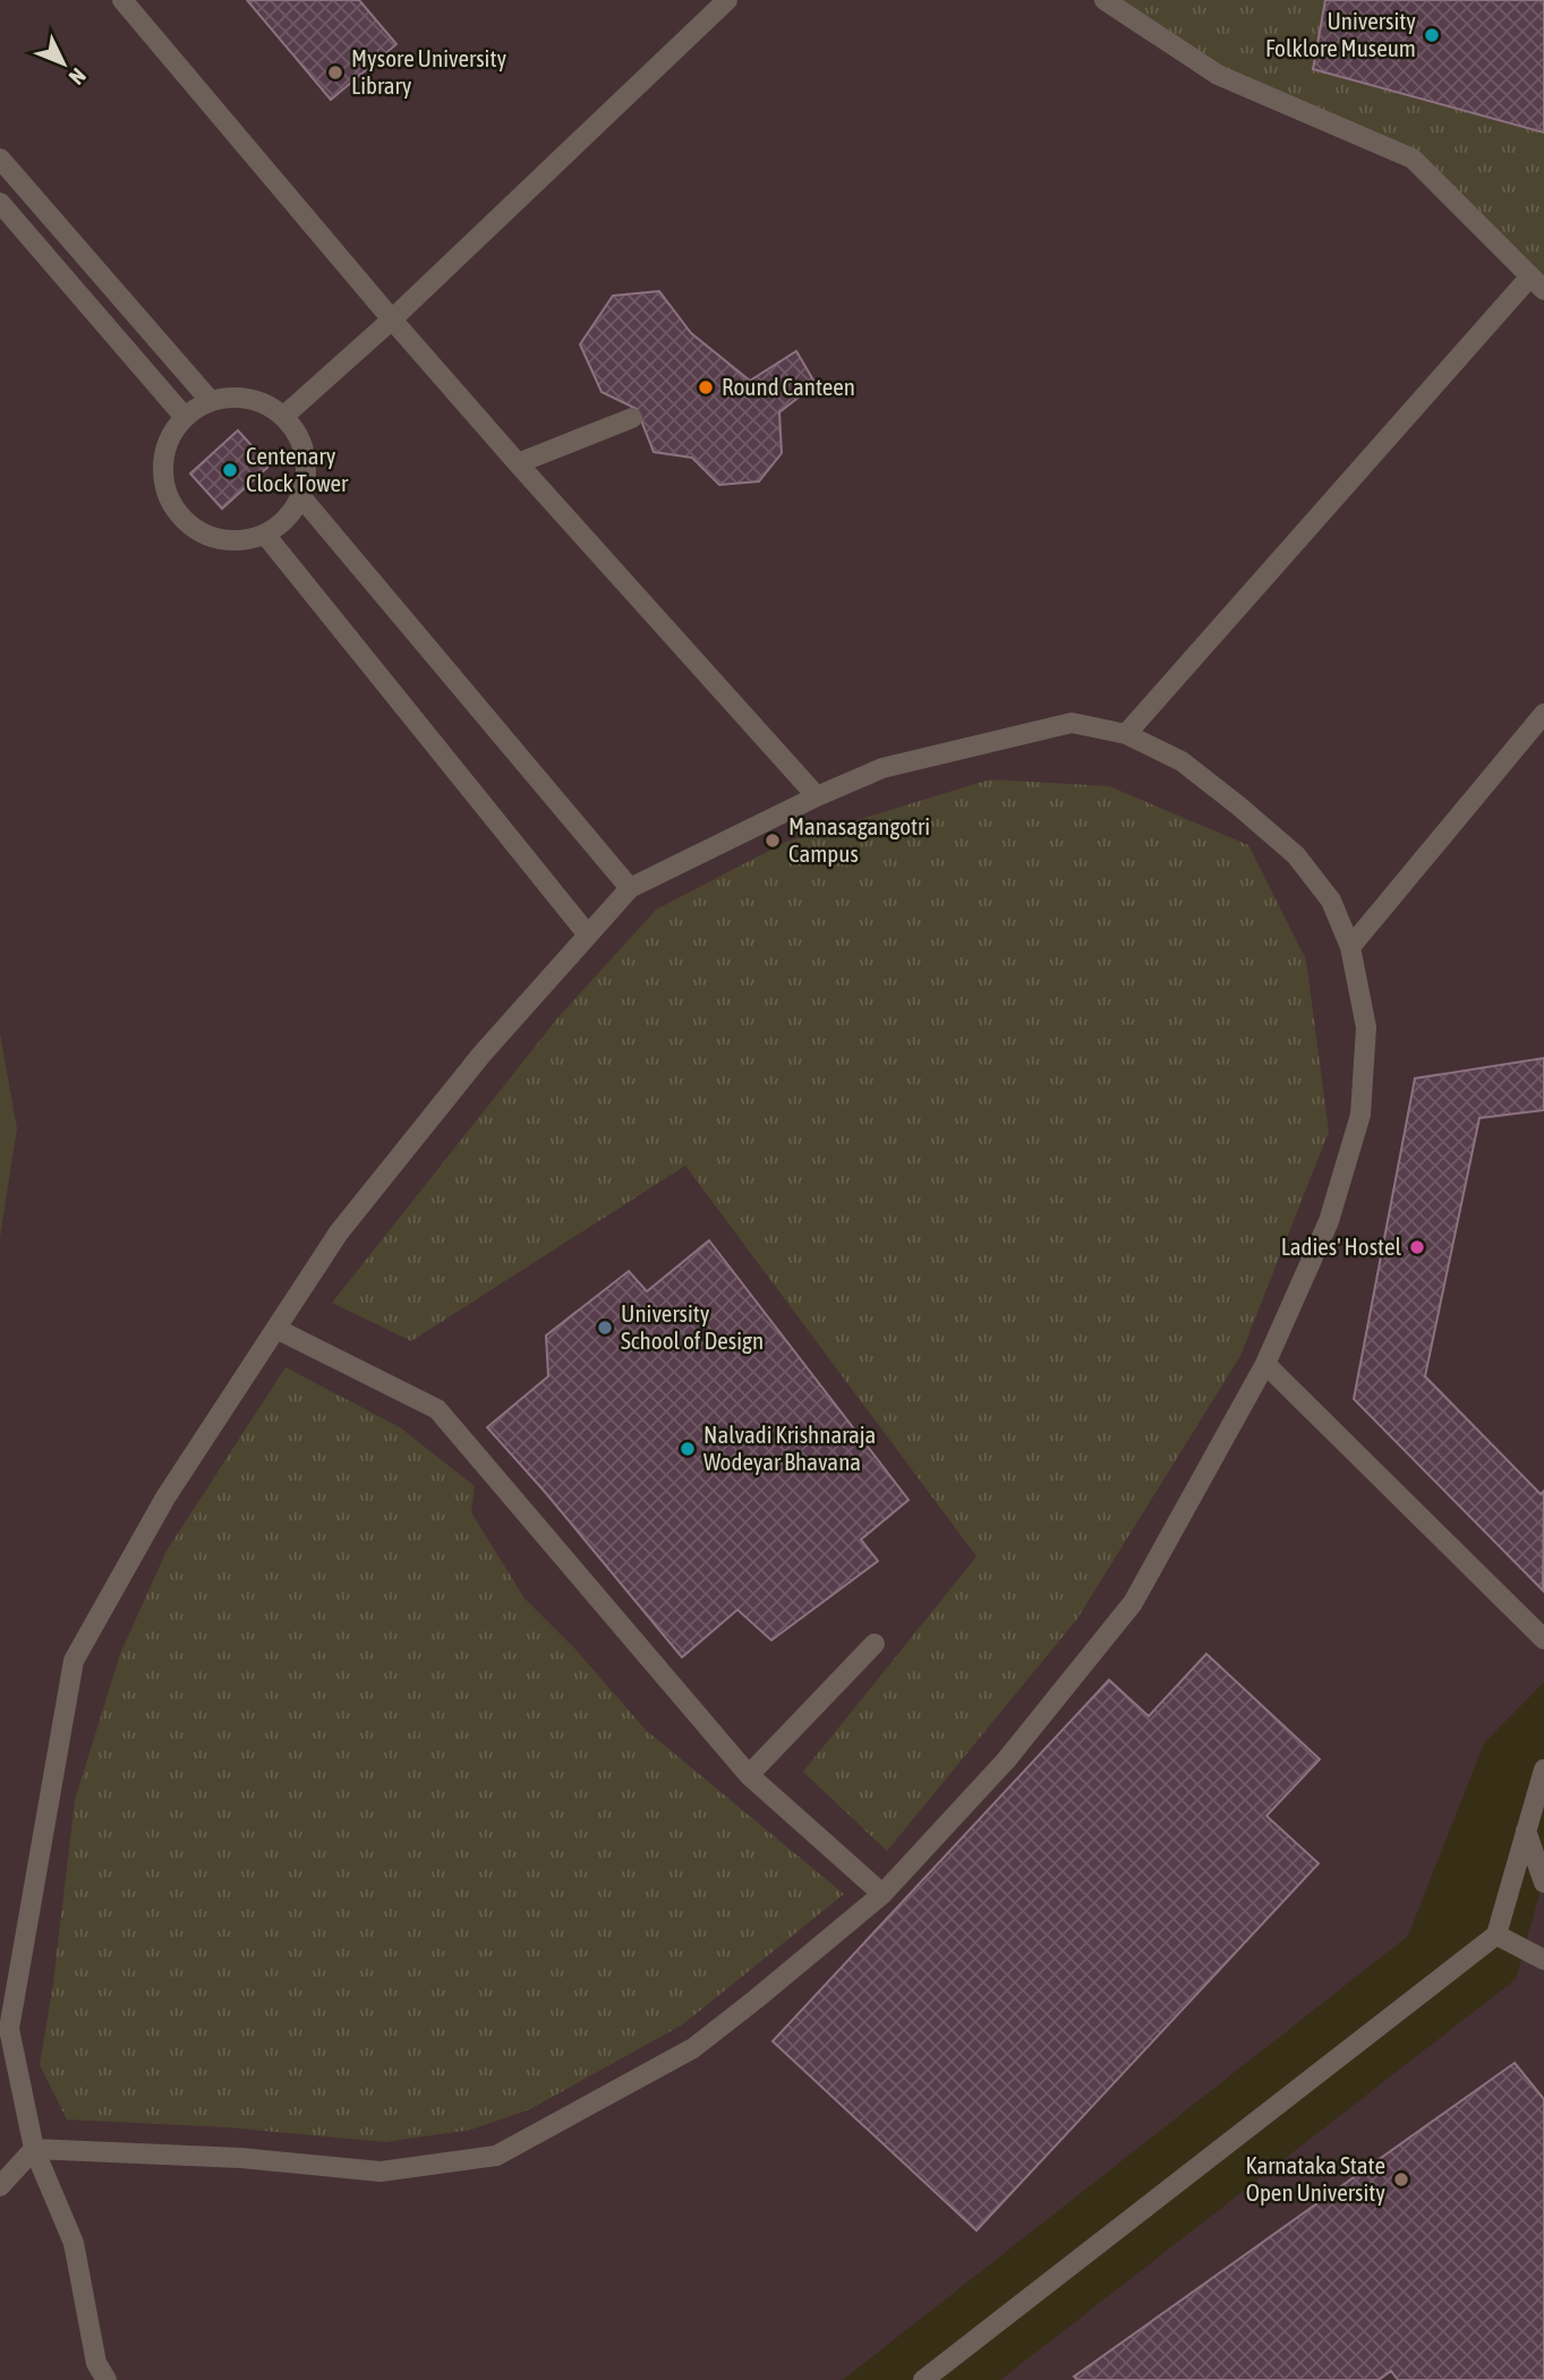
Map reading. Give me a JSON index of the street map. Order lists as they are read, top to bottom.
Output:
{
  "places": [
    "University Folklore Museum",
    "Mysore University Library",
    "Round Canteen",
    "Centenary Clock Tower",
    "Manasagangotri Campus",
    "Ladies' Hostel",
    "University School of Design",
    "Nalvadi Krishnaraja Wodeyar Bhavana",
    "Karnataka State Open University"
  ],
  "north": "bottom right"
}
